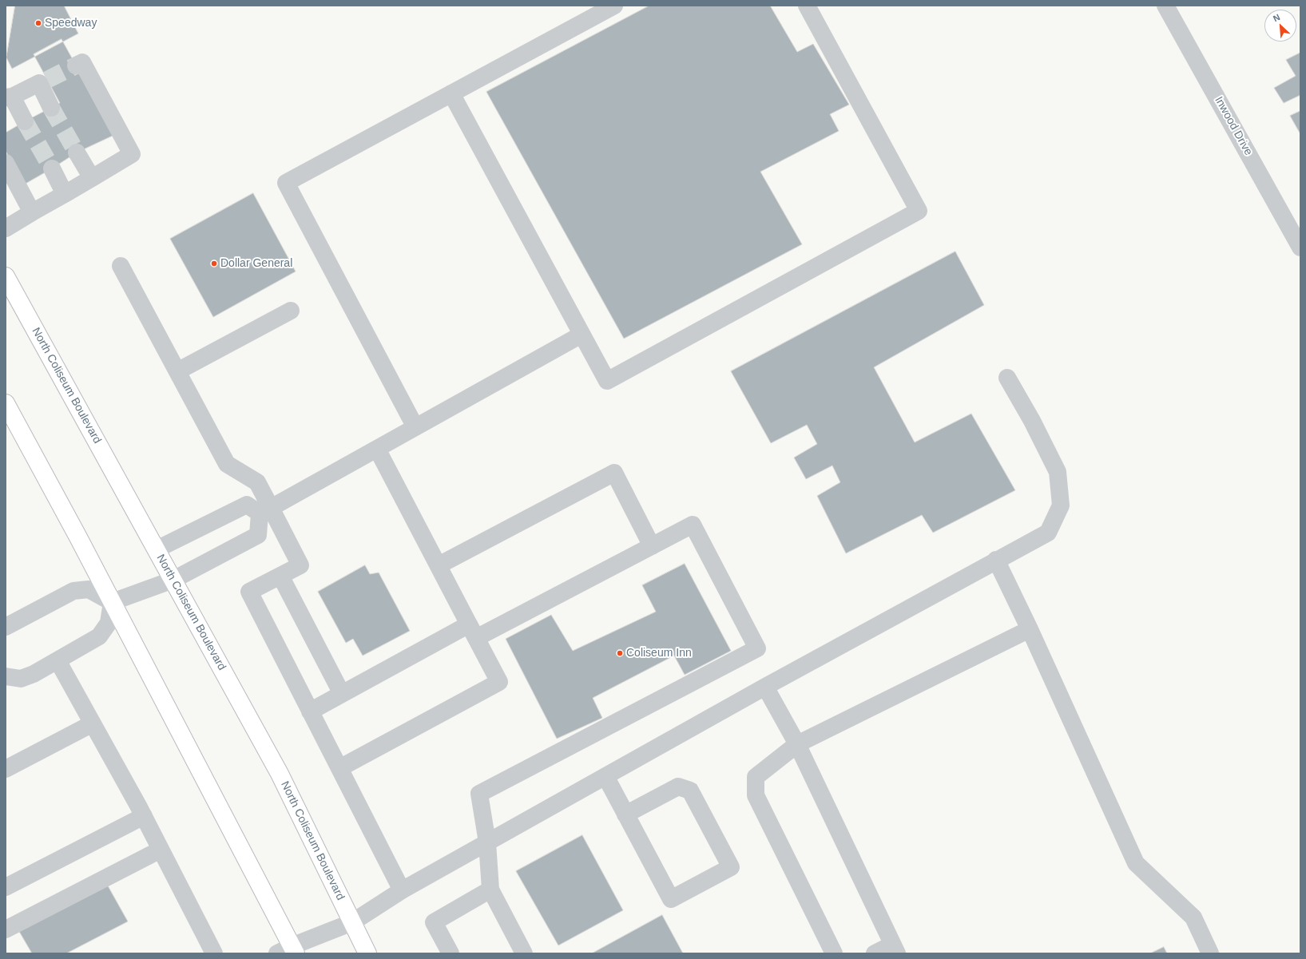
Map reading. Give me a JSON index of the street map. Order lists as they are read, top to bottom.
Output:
{
  "streets": {
    "highway": ["North Coliseum Boulevard"],
    "street": ["Inwood Drive"]
  },
  "places": ["Speedway", "Dollar General", "Coliseum Inn"],
  "north": "top left"
}
